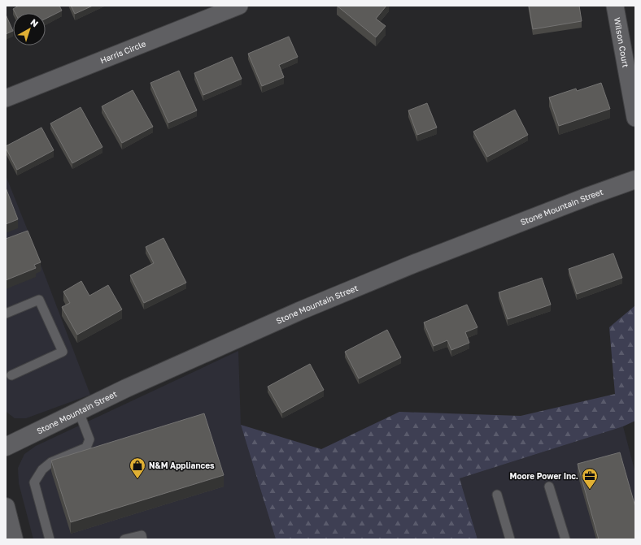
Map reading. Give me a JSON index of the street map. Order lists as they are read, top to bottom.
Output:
{
  "streets": {
    "main road": ["Stone Mountain Street"],
    "street": ["Wilson Court", "Harris Circle"]
  },
  "places": {
    "shop": ["N&M Appliances"],
    "office": ["Moore Power Inc."]
  },
  "north": "top right"
}
